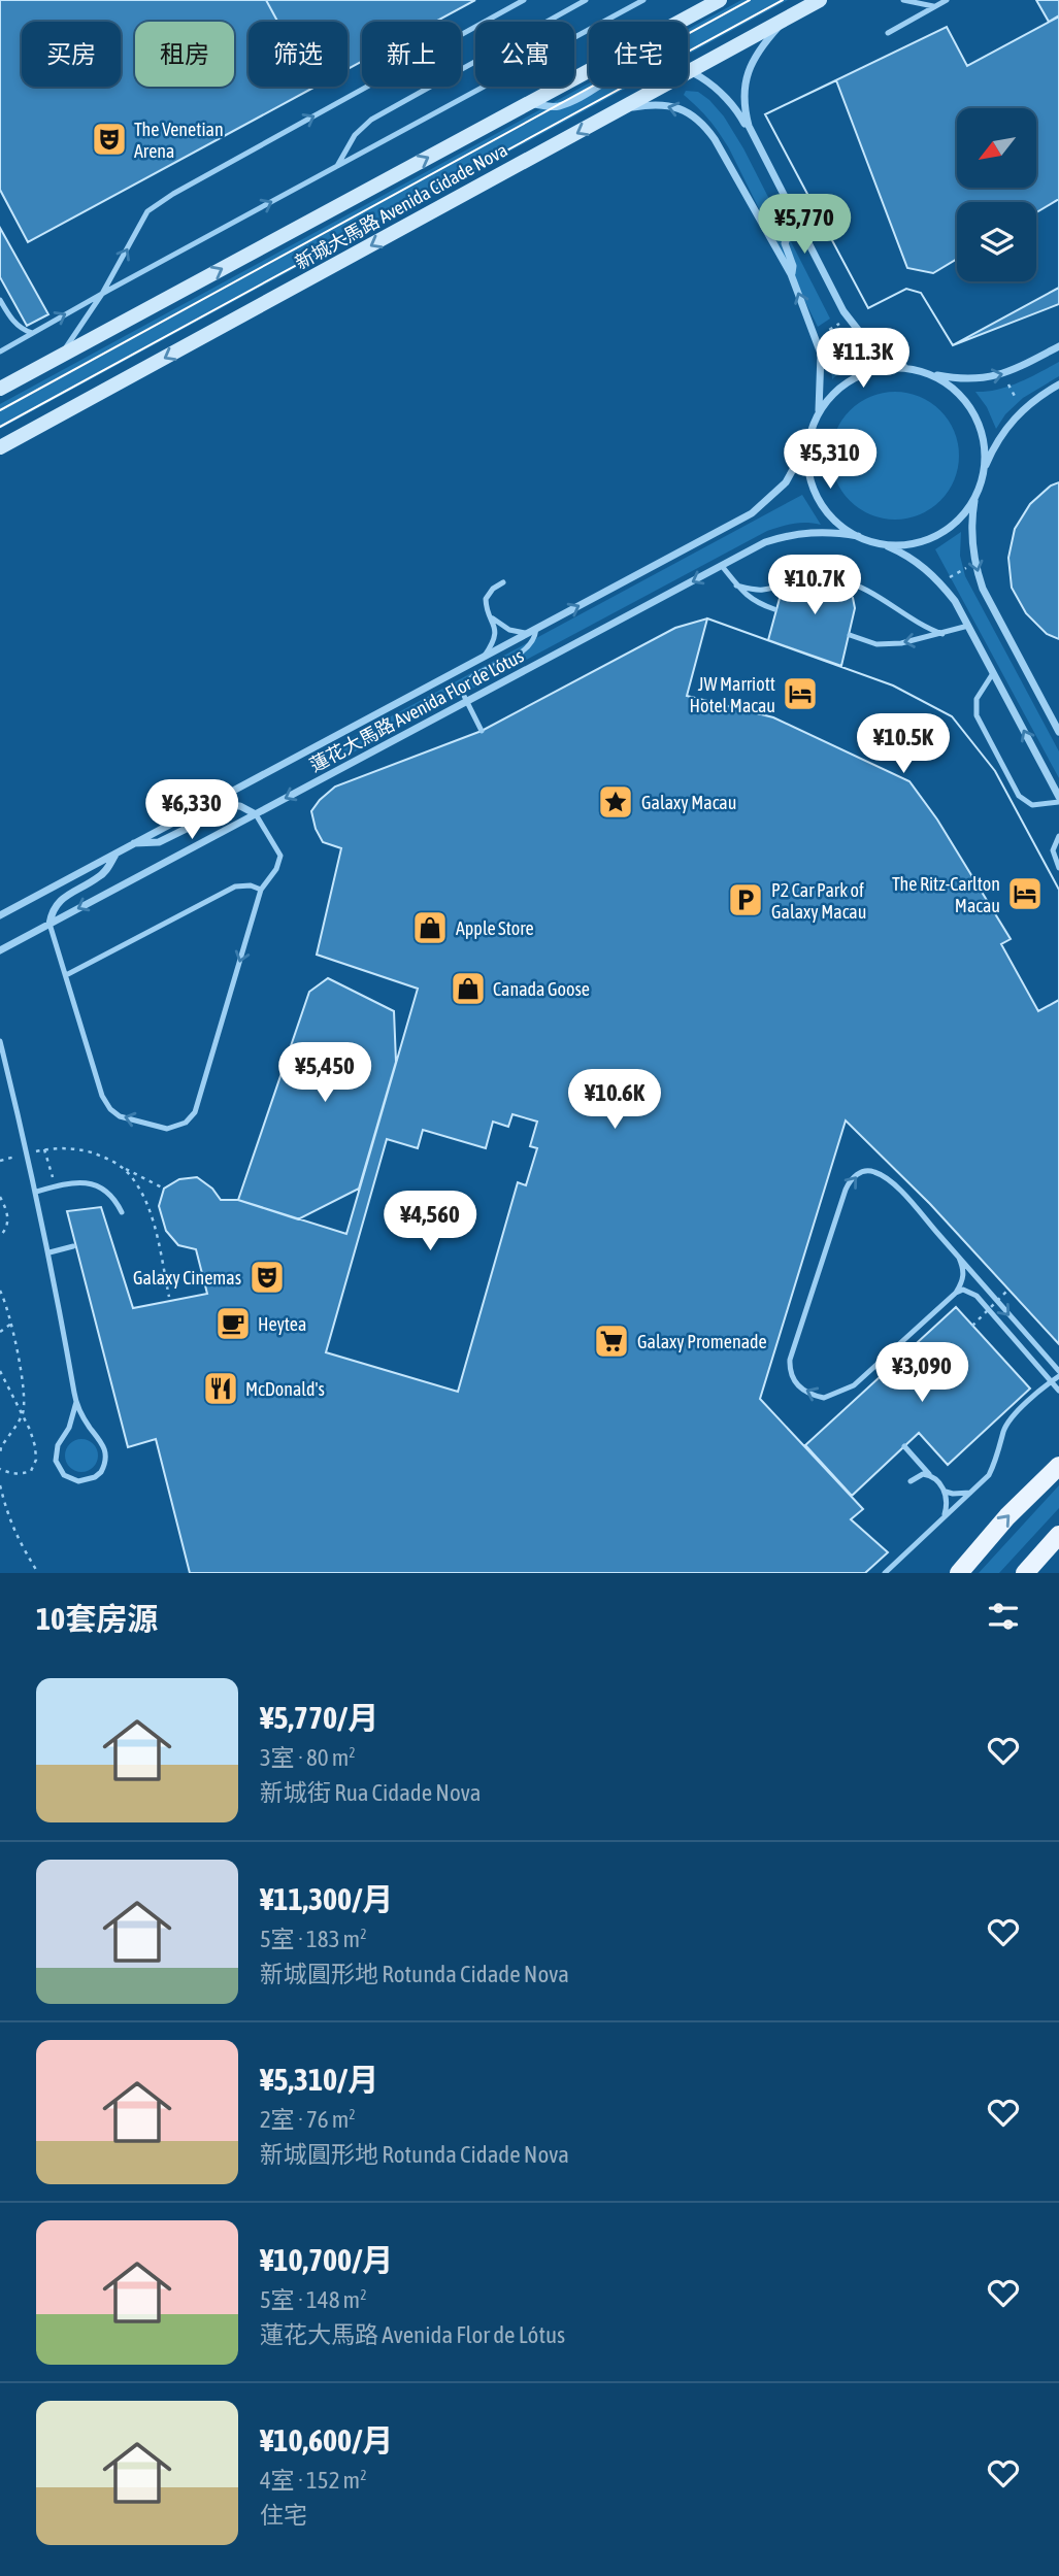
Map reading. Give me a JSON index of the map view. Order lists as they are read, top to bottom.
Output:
{
  "streets": {
    "main road": ["新城大馬路 Avenida Cidade Nova"],
    "street": ["蓮花大馬路 Avenida Flor de Lótus"]
  },
  "places": {
    "theatre": ["The Venetian Arena", "Galaxy Cinemas"],
    "hotel": ["JW Marriott Hotel Macau", "The Ritz-Carlton Macau"],
    "place": ["Galaxy Macau"],
    "parking": ["P2 Car Park of Galaxy Macau"],
    "shop": ["Apple Store", "Canada Goose"],
    "cafe": ["Heytea"],
    "supermarket": ["Galaxy Promenade"],
    "restaurant": ["McDonald's"]
  },
  "north": "bottom left",
  "page": {
    "chip": [
      "买房",
      "租房",
      "筛选",
      "新上",
      "公寓",
      "住宅"
    ],
    "price": [
      "¥5,770",
      "¥11.3K",
      "¥5,310",
      "¥10.7K",
      "¥10.5K",
      "¥6,330",
      "¥5,450",
      "¥10.6K",
      "¥4,560",
      "¥3,090"
    ],
    "heading": "10套房源",
    "list": [
      {
        "name": "¥5,770/月",
        "note": "3室 · 80 m² · 新城街 Rua Cidade Nova"
      },
      {
        "name": "¥11,300/月",
        "note": "5室 · 183 m² · 新城圓形地 Rotunda Cidade Nova"
      },
      {
        "name": "¥5,310/月",
        "note": "2室 · 76 m² · 新城圓形地 Rotunda Cidade Nova"
      },
      {
        "name": "¥10,700/月",
        "note": "5室 · 148 m² · 蓮花大馬路 Avenida Flor de Lótus"
      },
      {
        "name": "¥10,600/月",
        "note": "4室 · 152 m² · 住宅"
      }
    ]
  }
}
